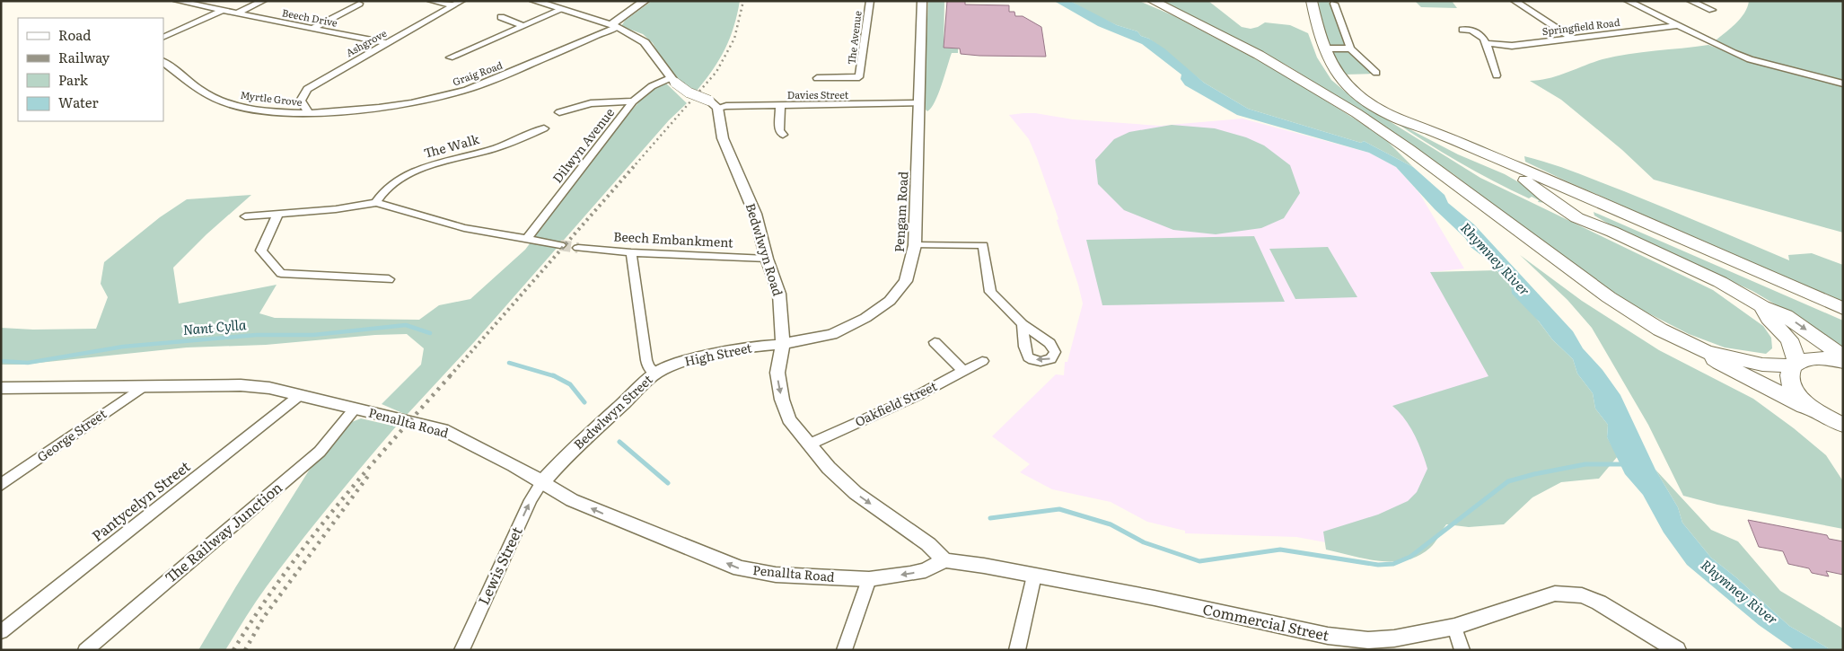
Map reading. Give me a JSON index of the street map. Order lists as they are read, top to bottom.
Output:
{
  "streets": {
    "street": [
      "Beech Drive",
      "Springfield Road",
      "The Avenue",
      "Ashgrove",
      "Graig Road",
      "Davies Street",
      "Myrtle Grove",
      "Dilwyn Avenue",
      "The Walk",
      "Pengam Road",
      "Beech Embankment",
      "Bedwlwyn Road",
      "High Street",
      "Oakfield Street",
      "Bedwlwyn Street",
      "Penallta Road",
      "George Street",
      "Pantycelyn Street",
      "The Railway Junction",
      "Lewis Street",
      "Commercial Street"
    ]
  },
  "crossings": [
    ["Beech Drive", "Ashgrove"],
    ["Ashgrove", "Graig Road"],
    ["Ashgrove", "Myrtle Grove"],
    ["Graig Road", "Myrtle Grove"],
    ["Davies Street", "Pengam Road"],
    ["Davies Street", "Bedwlwyn Road"],
    ["Pengam Road", "Bedwlwyn Road"],
    ["Pengam Road", "High Street"],
    ["Beech Embankment", "Bedwlwyn Road"],
    ["Beech Embankment", "Bedwlwyn Street"],
    ["Bedwlwyn Road", "High Street"],
    ["Bedwlwyn Road", "Oakfield Street"],
    ["Bedwlwyn Road", "Penallta Road"],
    ["Bedwlwyn Road", "Commercial Street"],
    ["High Street", "Bedwlwyn Street"],
    ["Bedwlwyn Street", "Penallta Road"],
    ["Bedwlwyn Street", "Lewis Street"],
    ["Penallta Road", "George Street"],
    ["Penallta Road", "Pantycelyn Street"],
    ["Penallta Road", "The Railway Junction"],
    ["Penallta Road", "Lewis Street"],
    ["Penallta Road", "Commercial Street"]
  ],
  "one_way": ["Bedwlwyn Road", "Penallta Road", "Lewis Street"],
  "water": ["Rhymney River", "Nant Cylla"],
  "legend": [
    "Road",
    "Railway",
    "Park",
    "Water"
  ]
}
